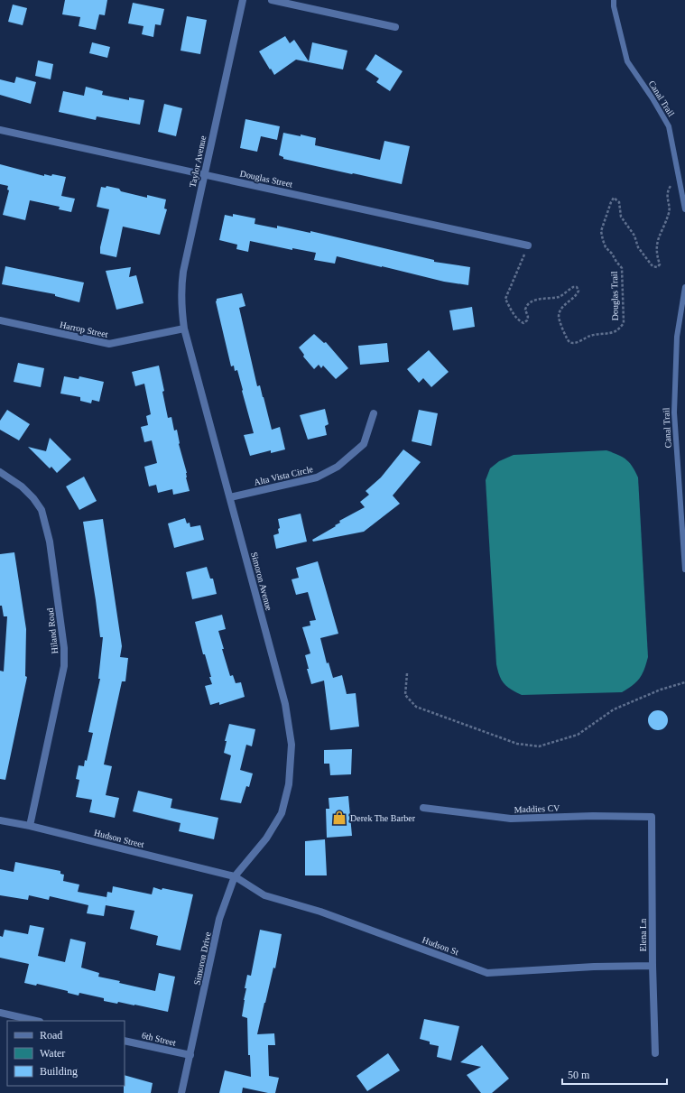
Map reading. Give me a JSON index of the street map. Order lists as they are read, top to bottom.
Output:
{
  "streets": {
    "street": [
      "Taylor Avenue",
      "Douglas Street",
      "Harrop Street",
      "Alta Vista Circle",
      "Simoron Avenue",
      "Hiland Road",
      "Maddies CV",
      "Hudson Street",
      "Elena Ln",
      "Hudson St",
      "Simoron Drive",
      "6th Street"
    ],
    "lane": ["Canal Trail"],
    "path": ["Douglas Trail"]
  },
  "crossings": [
    ["Canal Trail", "Douglas Trail"],
    ["Taylor Avenue", "Douglas Street"],
    ["Taylor Avenue", "Harrop Street"],
    ["Taylor Avenue", "Simoron Avenue"],
    ["Douglas Street", "Douglas Trail"],
    ["Harrop Street", "Simoron Avenue"],
    ["Alta Vista Circle", "Simoron Avenue"],
    ["Simoron Avenue", "Simoron Drive"],
    ["Hiland Road", "Hudson Street"],
    ["Maddies CV", "Elena Ln"],
    ["Hudson Street", "Hudson St"],
    ["Hudson Street", "Simoron Drive"],
    ["Elena Ln", "Hudson St"],
    ["Hudson St", "Simoron Drive"],
    ["Simoron Drive", "6th Street"]
  ],
  "places": {
    "shop": ["Derek The Barber"]
  },
  "legend": ["Road", "Water", "Building"],
  "scale_bar": "50 m"
}
